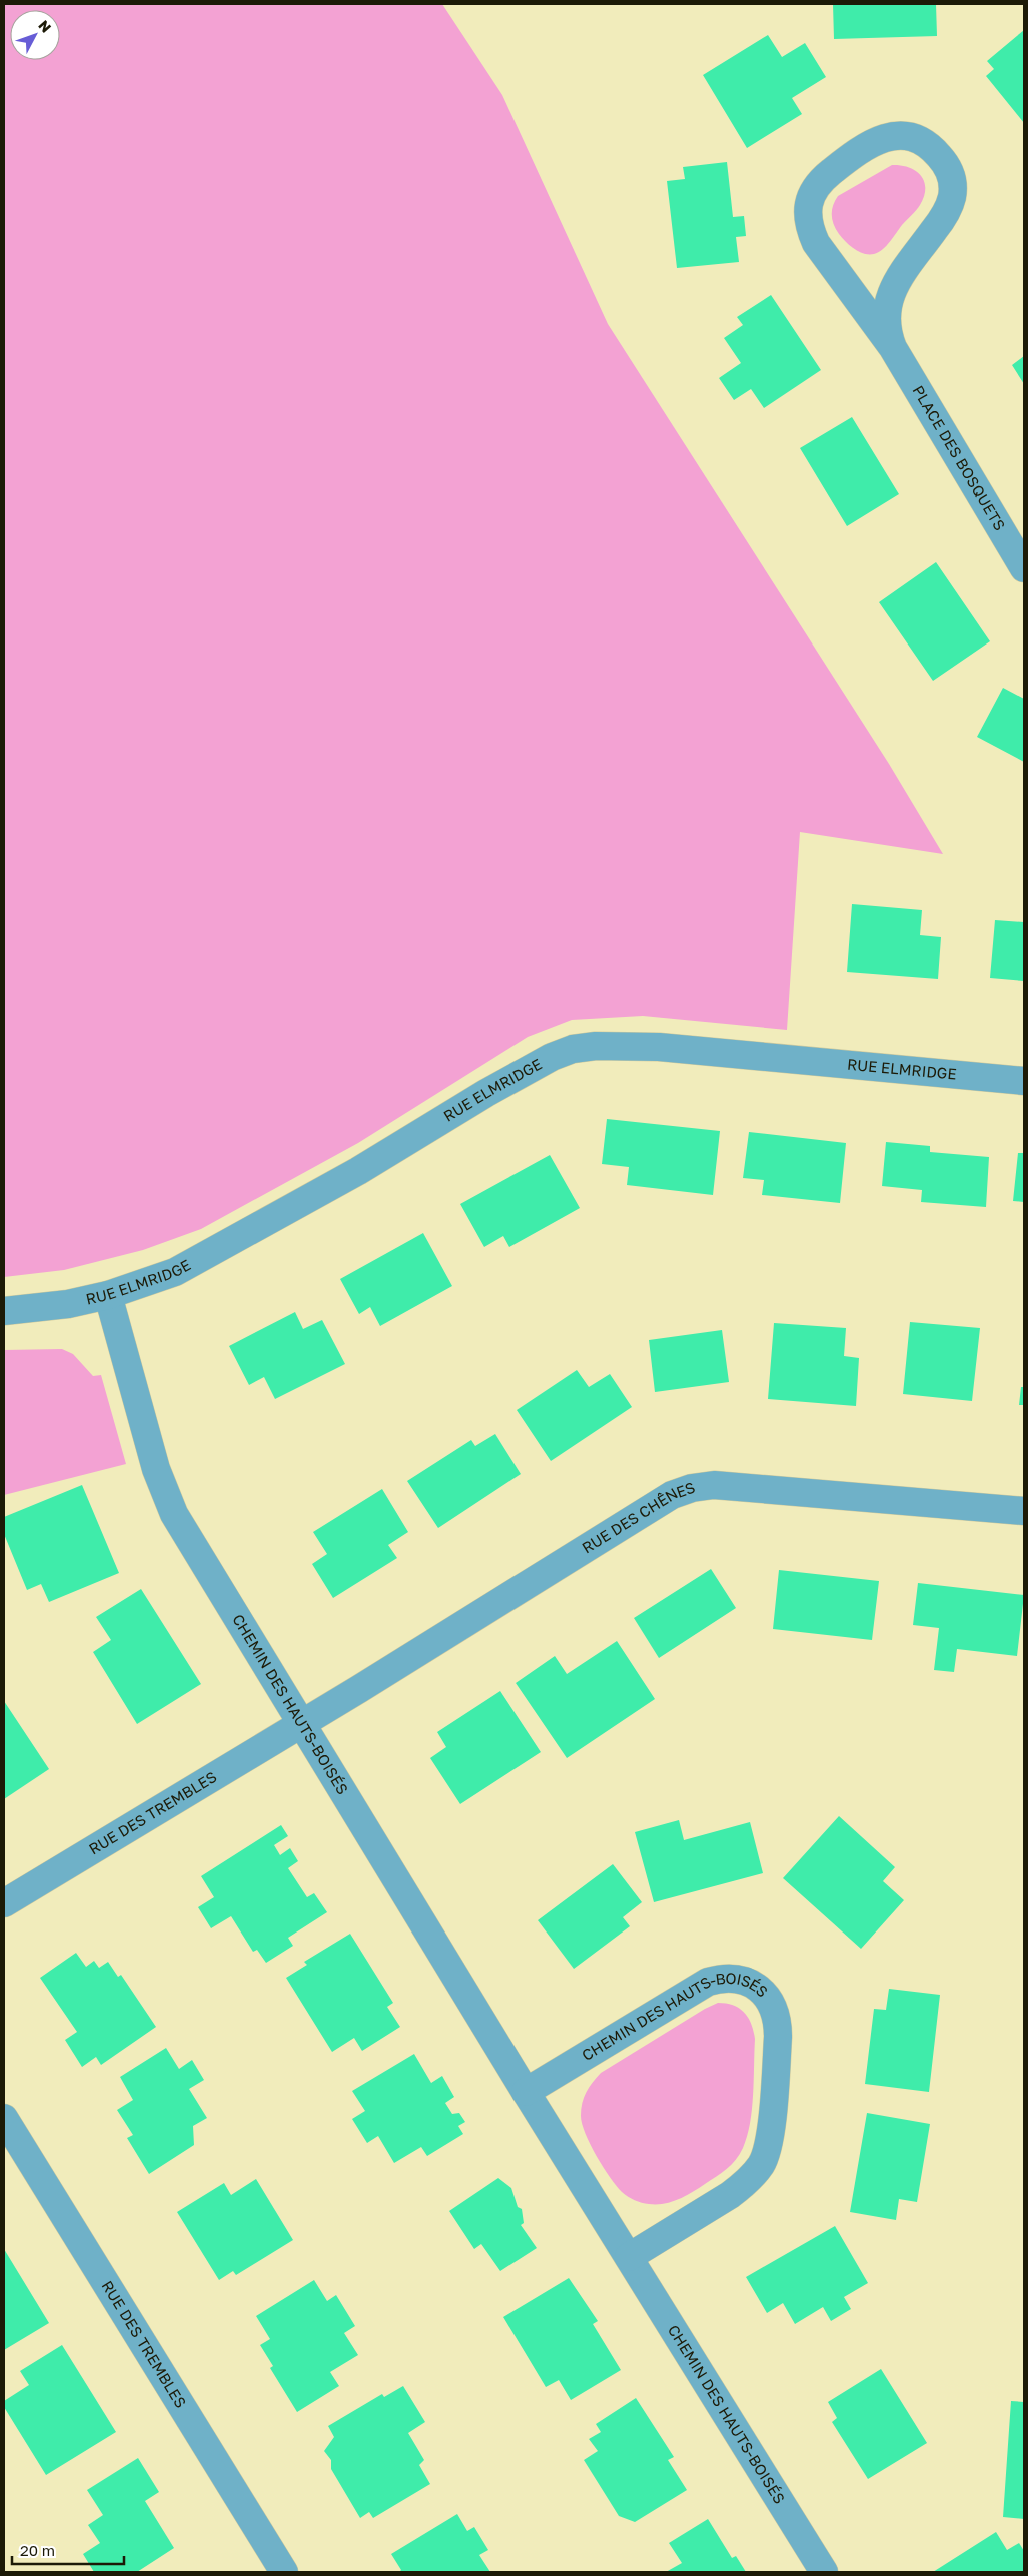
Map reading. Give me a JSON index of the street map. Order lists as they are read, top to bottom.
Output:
{
  "streets": {
    "street": [
      "PLACE DES BOSQUETS",
      "RUE ELMRIDGE",
      "RUE DES CHÊNES",
      "CHEMIN DES HAUTS-BOISÉS",
      "RUE DES TREMBLES"
    ]
  },
  "crossings": [
    ["RUE ELMRIDGE", "CHEMIN DES HAUTS-BOISÉS"],
    ["RUE DES CHÊNES", "CHEMIN DES HAUTS-BOISÉS"],
    ["RUE DES CHÊNES", "RUE DES TREMBLES"],
    ["CHEMIN DES HAUTS-BOISÉS", "RUE DES TREMBLES"]
  ],
  "scale_bar": "20 m",
  "north": "top right"
}
